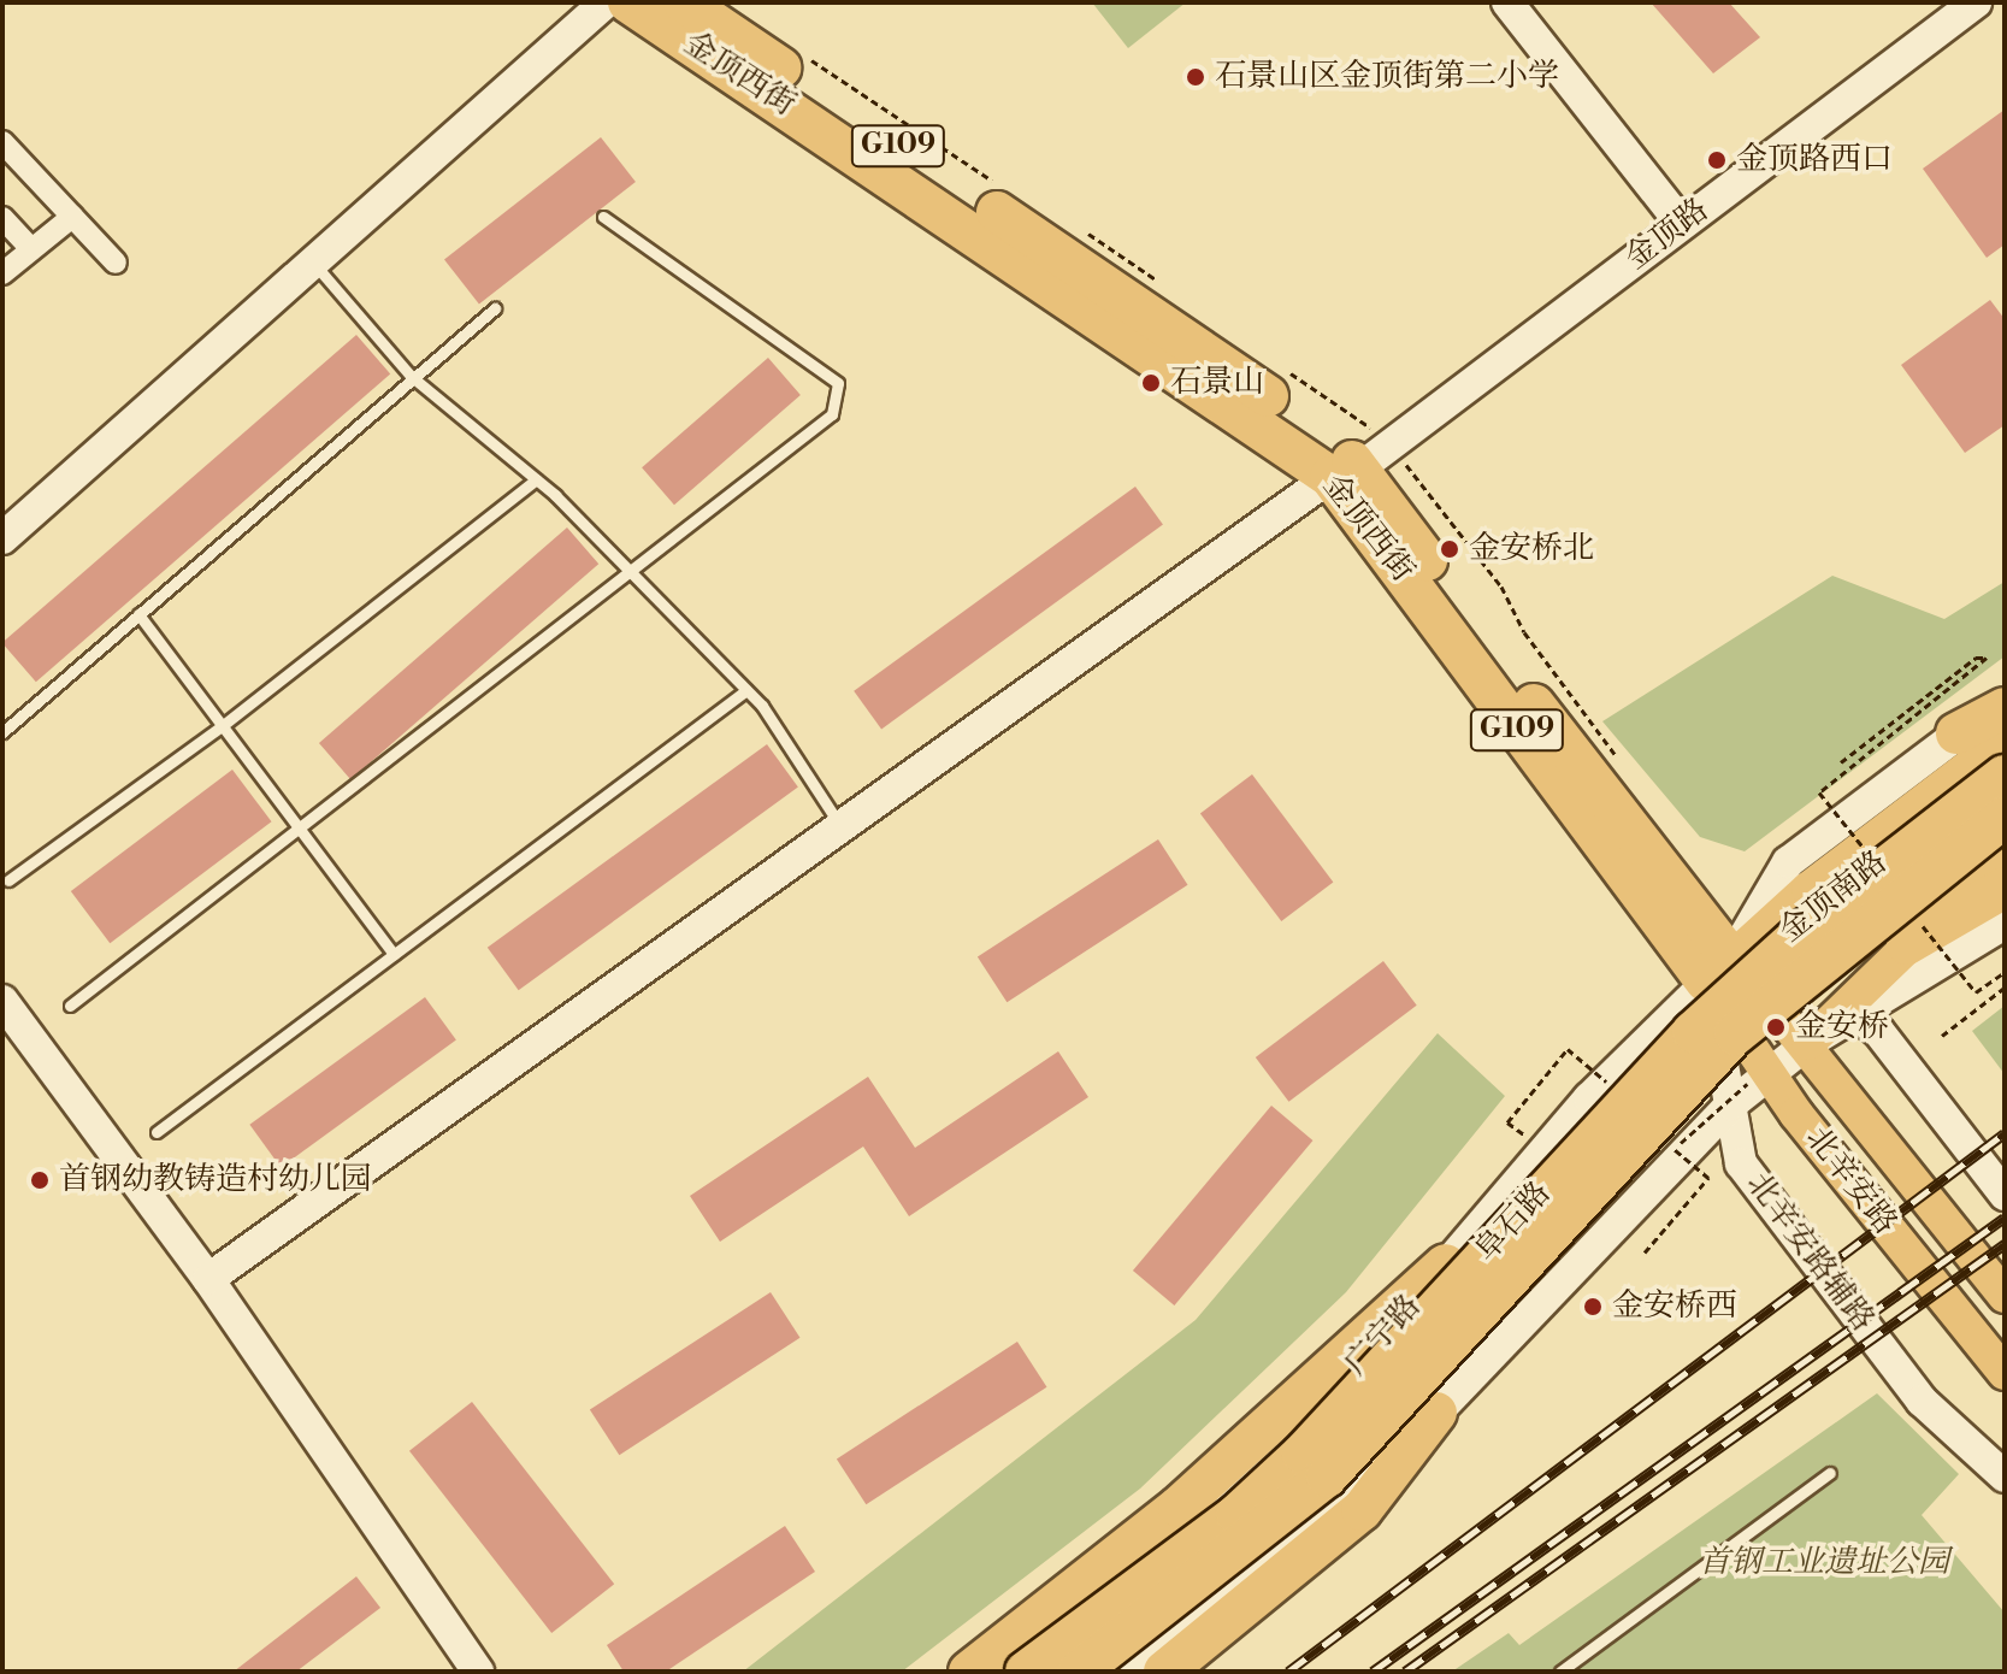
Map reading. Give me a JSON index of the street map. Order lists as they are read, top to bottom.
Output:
{
  "streets": {
    "highway": ["金顶西街", "G109", "阜石路"],
    "main road": ["金顶南路", "北辛安路"],
    "street": ["金顶路", "北辛安路辅路", "广宁路"]
  },
  "crossings": [
    ["金顶西街", "金顶路"],
    ["金顶西街", "金顶南路"],
    ["金顶西街", "北辛安路"],
    ["金顶西街", "北辛安路辅路"],
    ["金顶西街", "广宁路"],
    ["金顶南路", "北辛安路"],
    ["金顶南路", "阜石路"],
    ["金顶南路", "北辛安路辅路"],
    ["金顶南路", "广宁路"],
    ["北辛安路", "北辛安路辅路"],
    ["北辛安路", "广宁路"],
    ["北辛安路辅路", "广宁路"]
  ],
  "parks": ["首钢工业遗址公园"],
  "places": [
    "石景山区金顶街第二小学",
    "金顶路西口",
    "石景山",
    "金安桥北",
    "金安桥",
    "首钢幼教铸造村幼儿园",
    "金安桥西"
  ]
}
